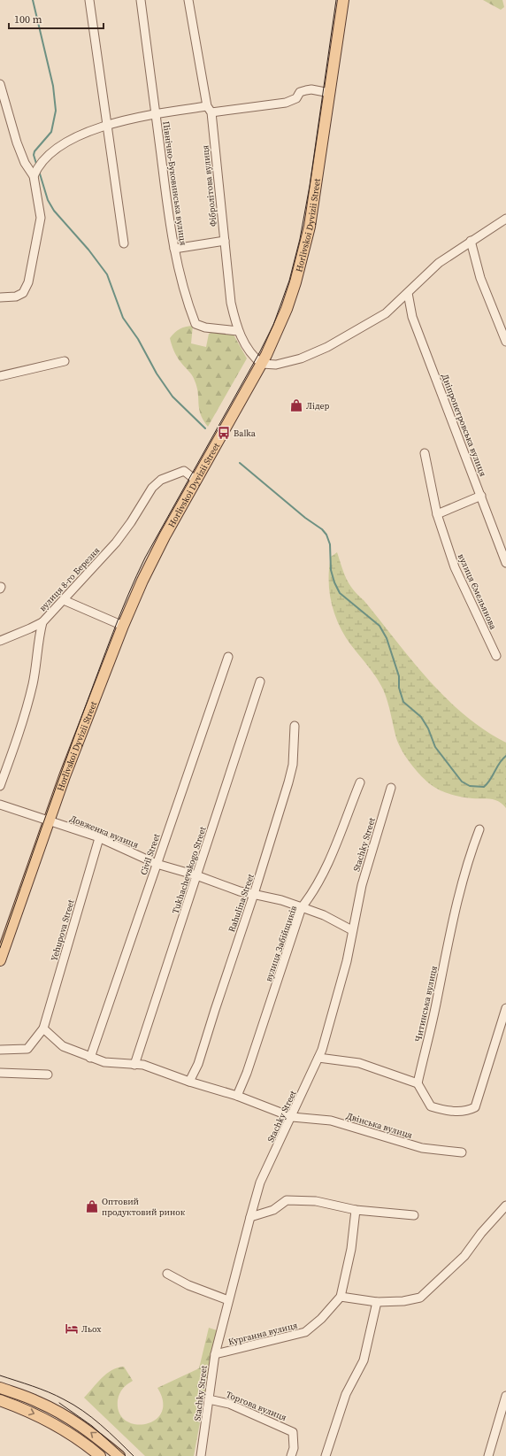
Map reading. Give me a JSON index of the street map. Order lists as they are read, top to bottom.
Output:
{
  "streets": {
    "main road": ["Horlivskoi Dyvizii Street"],
    "street": [
      "Північно-Буковинська вулиця",
      "Фібролітова вулиця",
      "Дніпропетровська вулиця",
      "вулиця 8-го Березня",
      "вулиця Ємельянова",
      "Довженка вулиця",
      "Stachky Street",
      "Civil Street",
      "Tukhachevskogo Street",
      "Rahulina Street",
      "Yehupova Street",
      "вулиця Забійщиків",
      "Читинська вулиця",
      "Двінська вулиця",
      "Курганна вулиця",
      "Торгова вулиця"
    ]
  },
  "crossings": [
    ["Північно-Буковинська вулиця", "Фібролітова вулиця"],
    ["Фібролітова вулиця", "Horlivskoi Dyvizii Street"],
    ["Horlivskoi Dyvizii Street", "вулиця 8-го Березня"],
    ["Horlivskoi Dyvizii Street", "Довженка вулиця"],
    ["Довженка вулиця", "Stachky Street"],
    ["Довженка вулиця", "Civil Street"],
    ["Довженка вулиця", "Tukhachevskogo Street"],
    ["Довженка вулиця", "Rahulina Street"],
    ["Довженка вулиця", "Yehupova Street"],
    ["Довженка вулиця", "вулиця Забійщиків"],
    ["Stachky Street", "Двінська вулиця"],
    ["Stachky Street", "Курганна вулиця"],
    ["Stachky Street", "Торгова вулиця"],
    ["Civil Street", "Двінська вулиця"],
    ["Tukhachevskogo Street", "Двінська вулиця"],
    ["Rahulina Street", "Двінська вулиця"],
    ["Yehupova Street", "Двінська вулиця"],
    ["вулиця Забійщиків", "Двінська вулиця"]
  ],
  "places": {
    "shop": ["Лідер", "Оптовий продуктовий ринок"],
    "bus stop": ["Balka"],
    "hotel": ["Льох"]
  },
  "scale_bar": "100 m"
}
